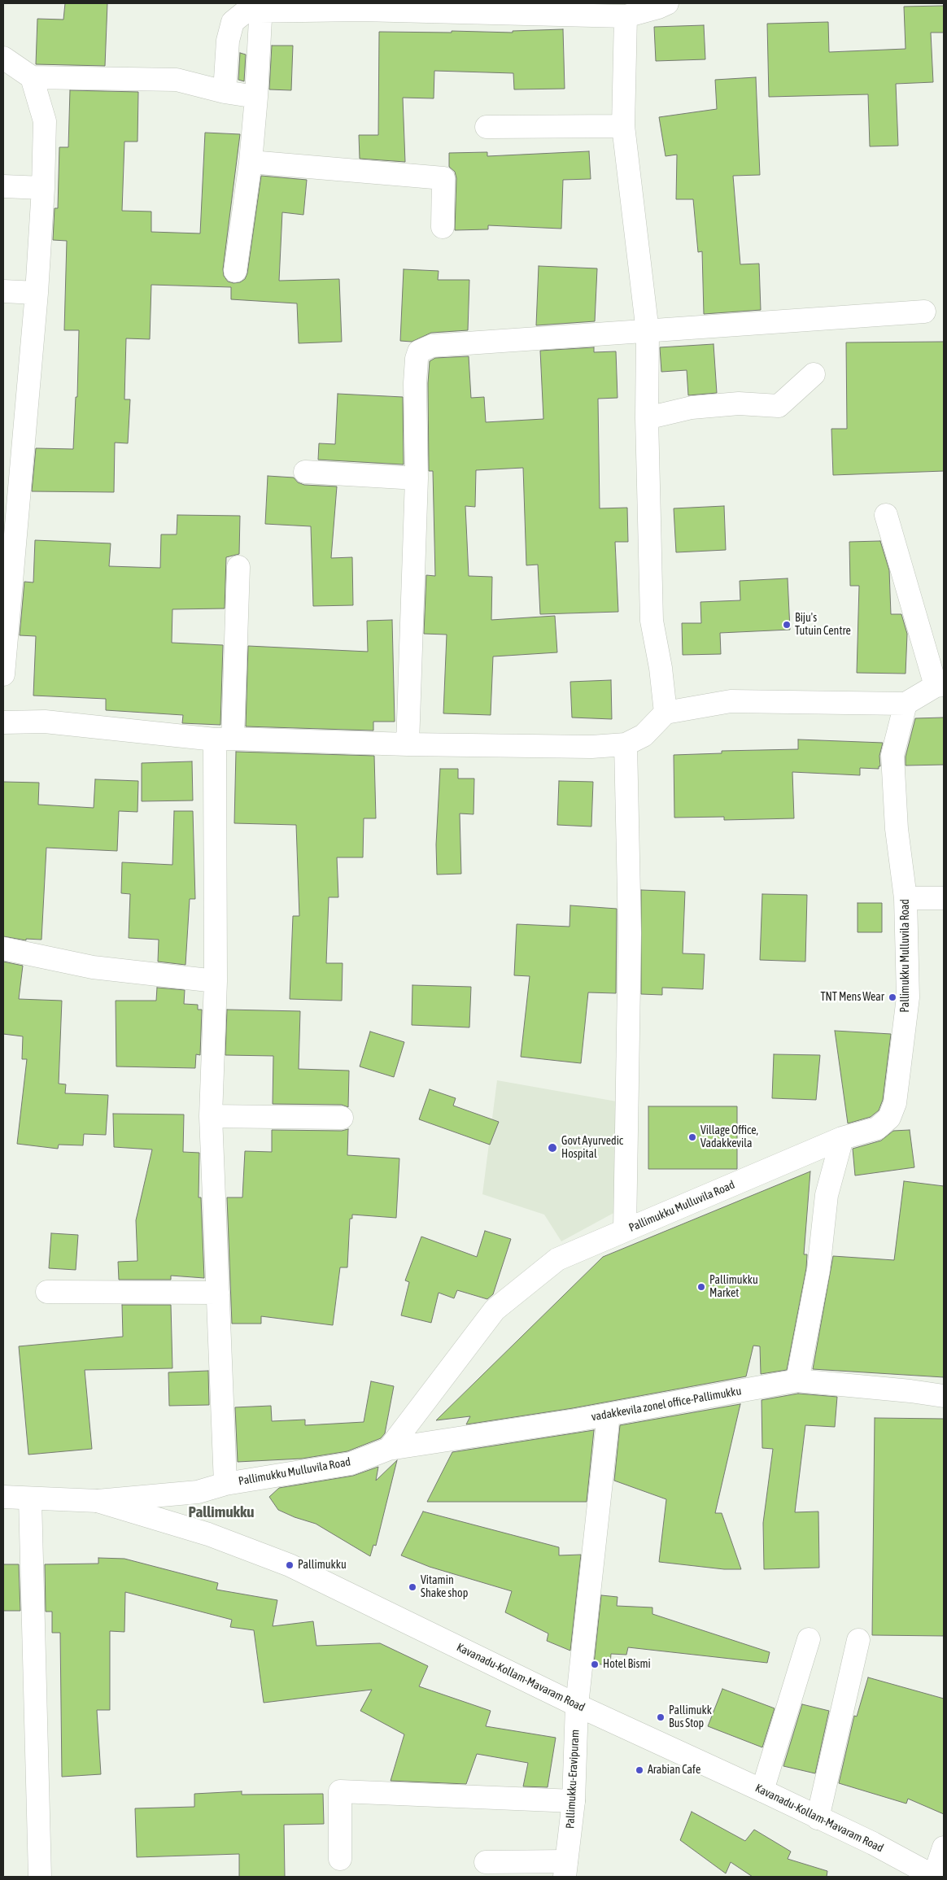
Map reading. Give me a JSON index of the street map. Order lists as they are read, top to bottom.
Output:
{
  "streets": {
    "street": [
      "Pallimukku Mulluvila Road",
      "vadakkevila zonel office-Pallimukku",
      "Kavanadu-Kollam-Mavaram Road",
      "Pallimukku-Eravipuram"
    ]
  },
  "crossings": [
    ["Pallimukku Mulluvila Road", "vadakkevila zonel office-Pallimukku"],
    ["Pallimukku Mulluvila Road", "Kavanadu-Kollam-Mavaram Road"],
    ["vadakkevila zonel office-Pallimukku", "Pallimukku-Eravipuram"],
    ["Kavanadu-Kollam-Mavaram Road", "Pallimukku-Eravipuram"]
  ],
  "districts": ["Pallimukku"],
  "places": [
    "Biju's Tutuin Centre",
    "TNT Mens Wear",
    "Village Office, Vadakkevila",
    "Govt Ayurvedic Hospital",
    "Pallimukku Market",
    "Pallimukku",
    "Vitamin Shake shop",
    "Hotel Bismi",
    "Pallimukk Bus Stop",
    "Arabian Cafe"
  ]
}
